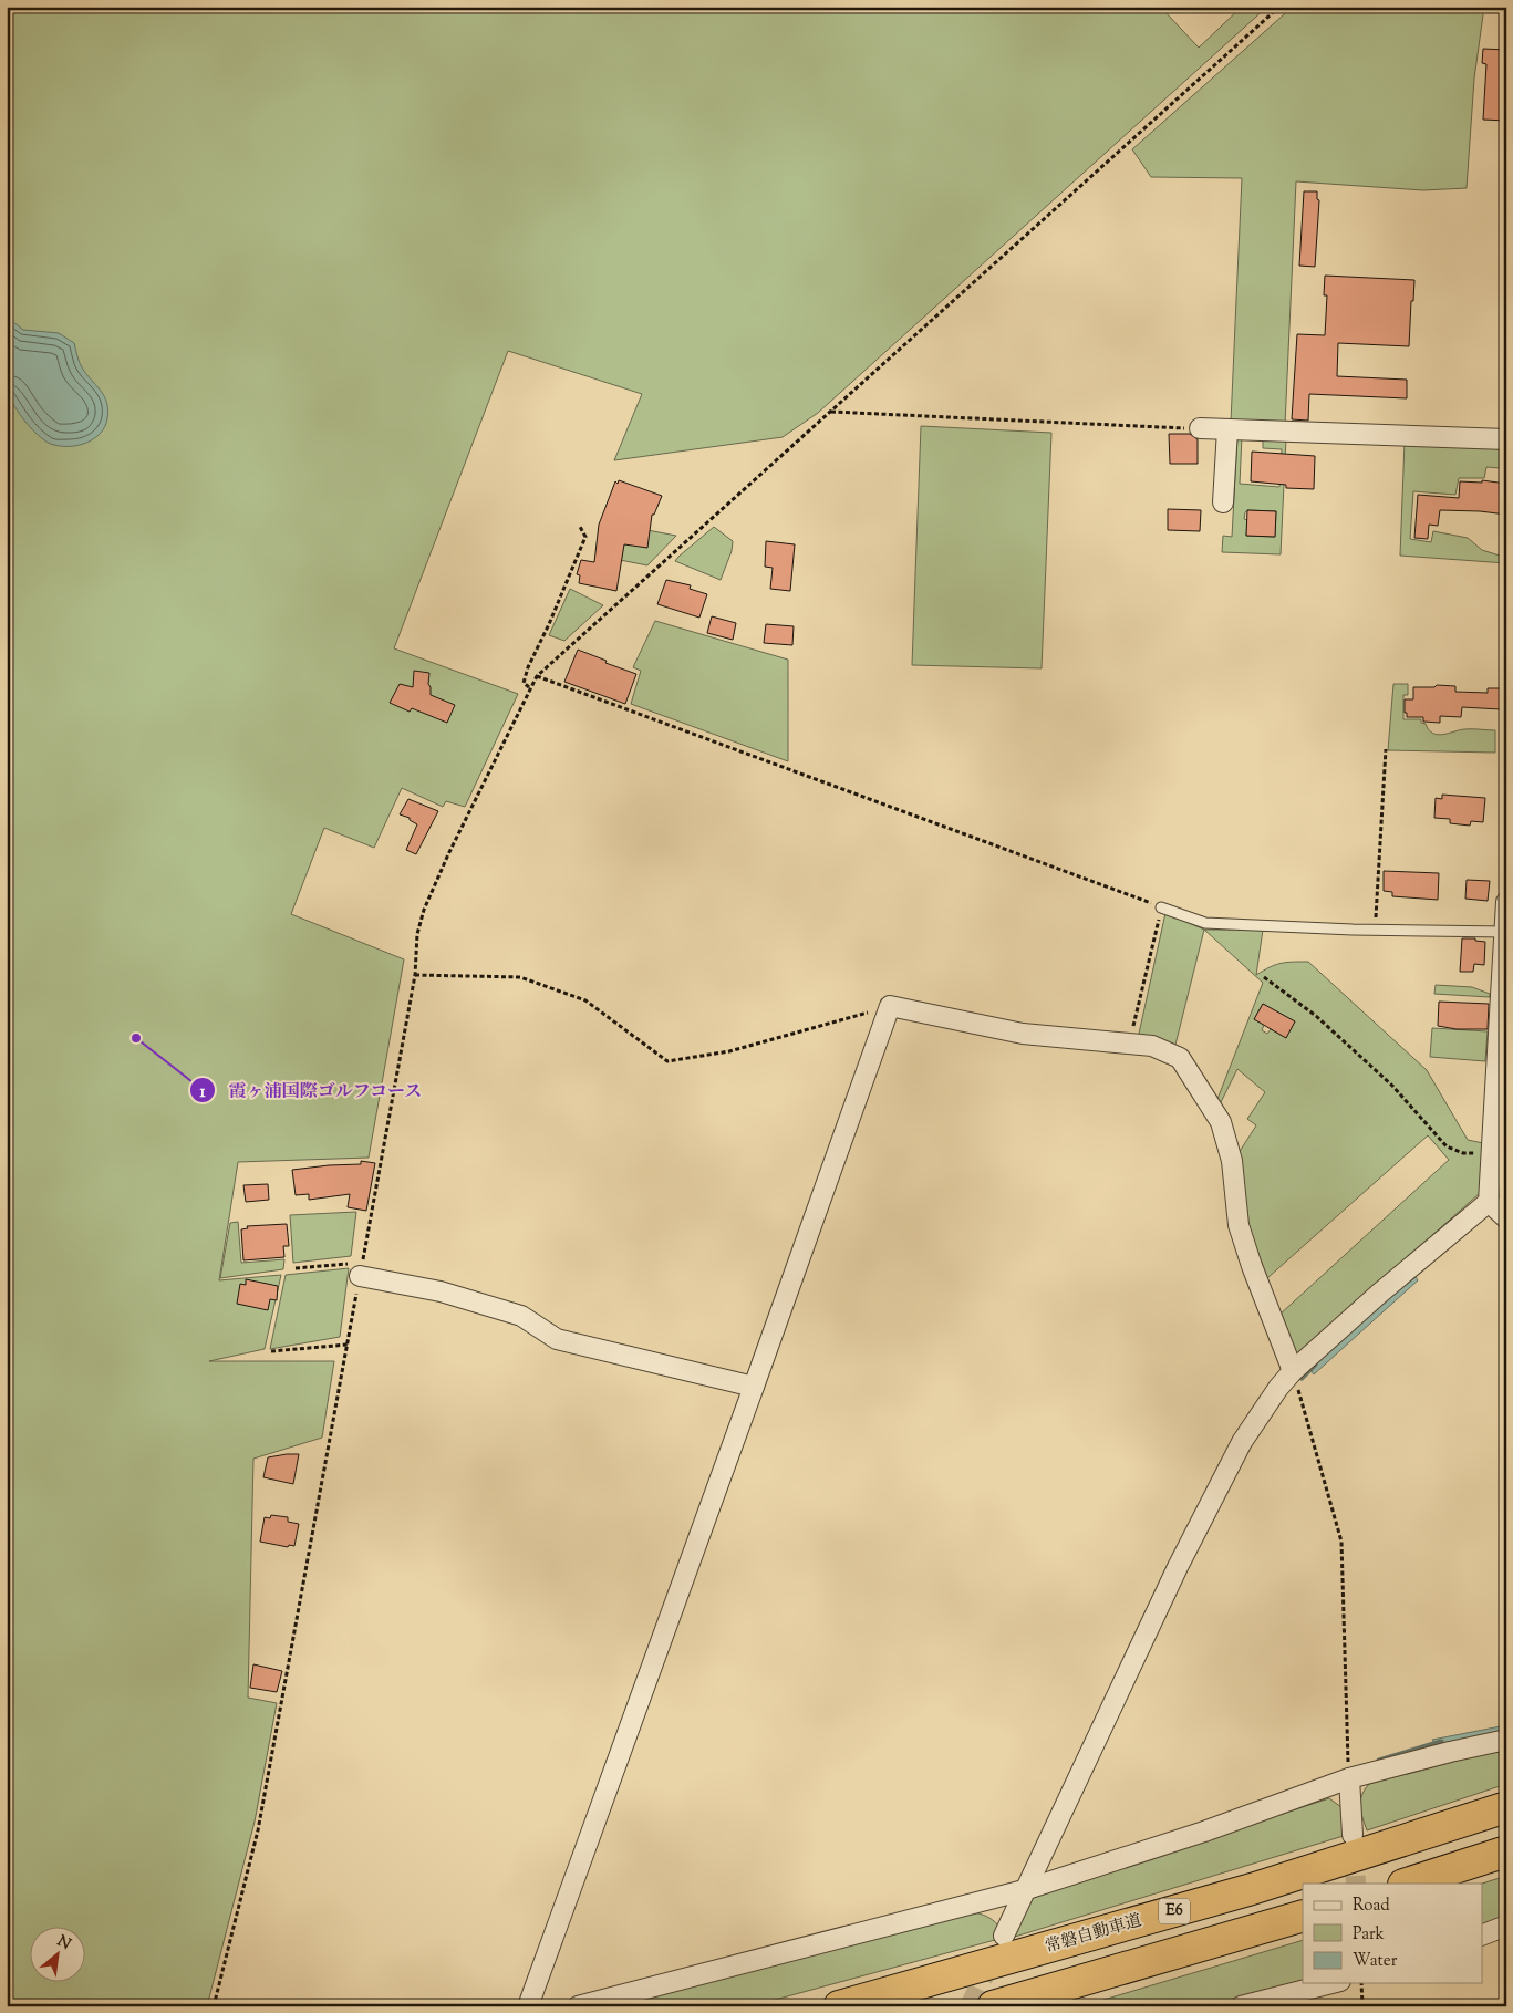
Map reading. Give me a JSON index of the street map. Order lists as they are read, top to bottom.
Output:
{
  "streets": {
    "highway": ["E6", "常磐自動車道"]
  },
  "places": ["霞ヶ浦国際ゴルフコース"],
  "legend": ["Road", "Park", "Water"],
  "north": "top right"
}
